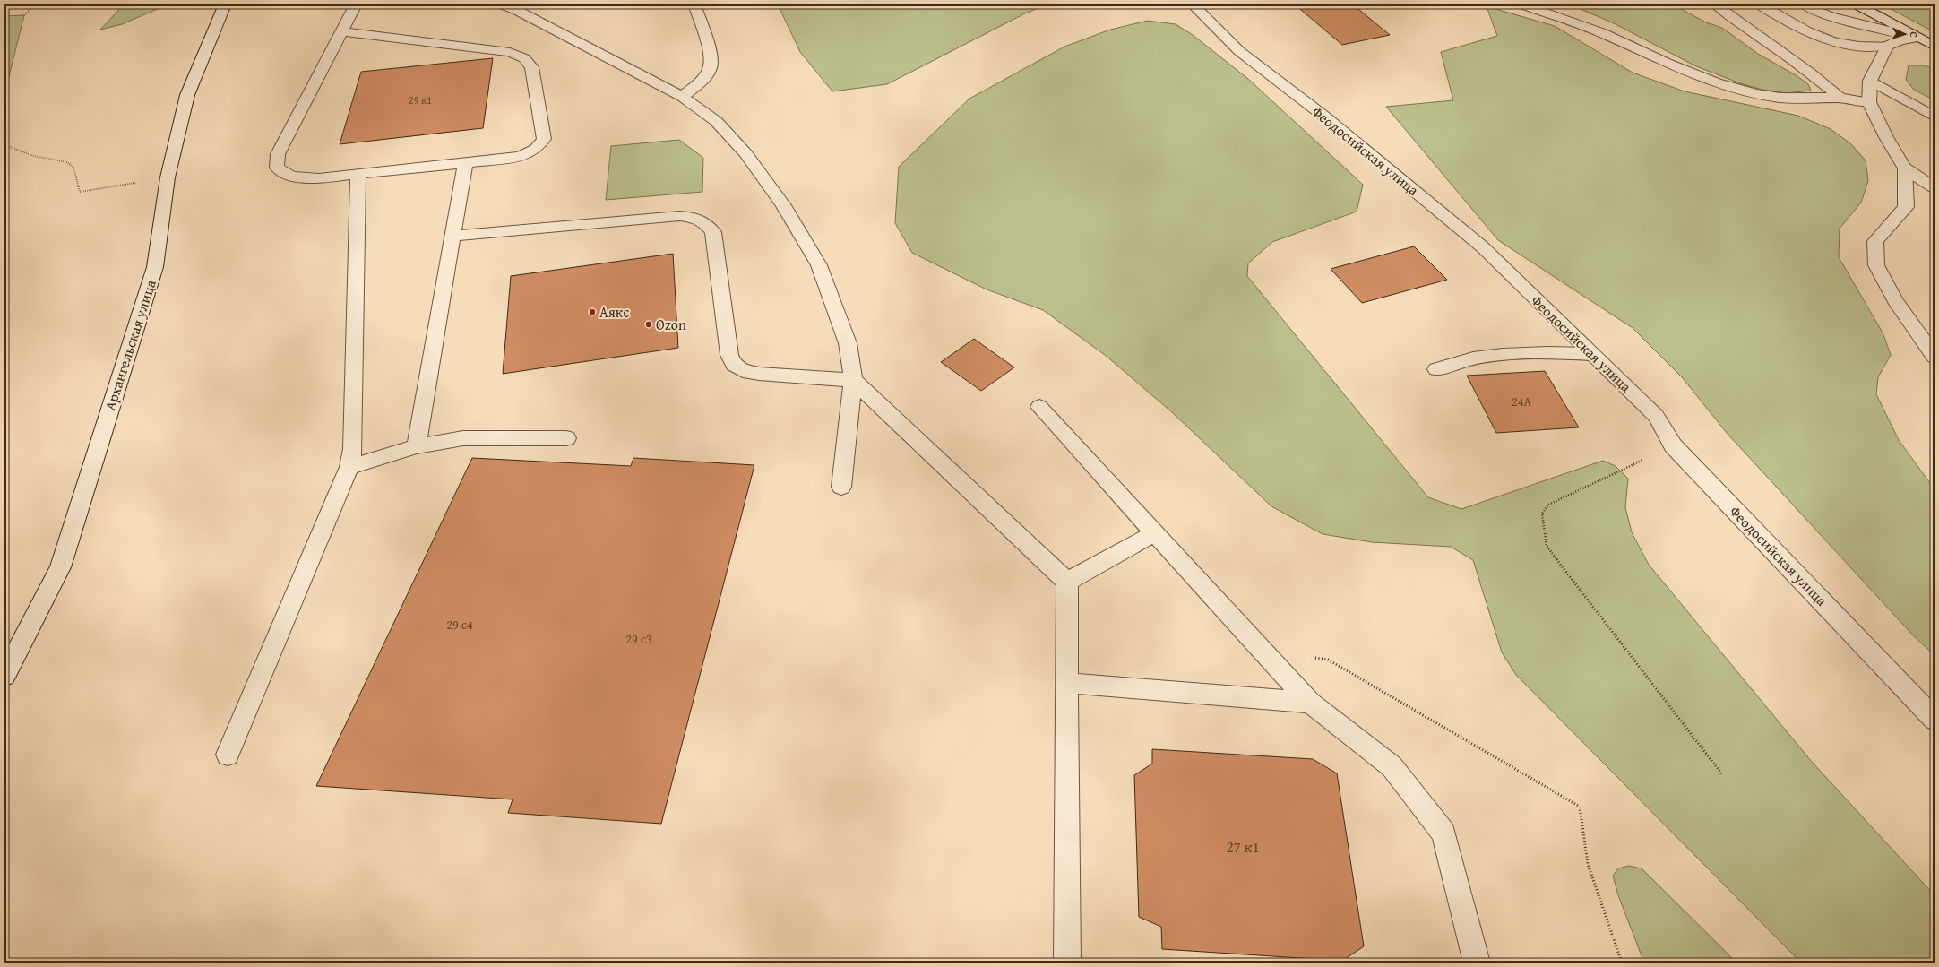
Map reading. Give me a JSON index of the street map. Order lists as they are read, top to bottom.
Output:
{
  "streets": {
    "street": ["Феодосийская улица", "Архангельская улица"]
  },
  "places": ["Аякс", "Ozon"],
  "house_numbers": [
    "29 к1",
    "24А",
    "29 с4",
    "29 с3",
    "27 к1"
  ],
  "north": "right"
}
